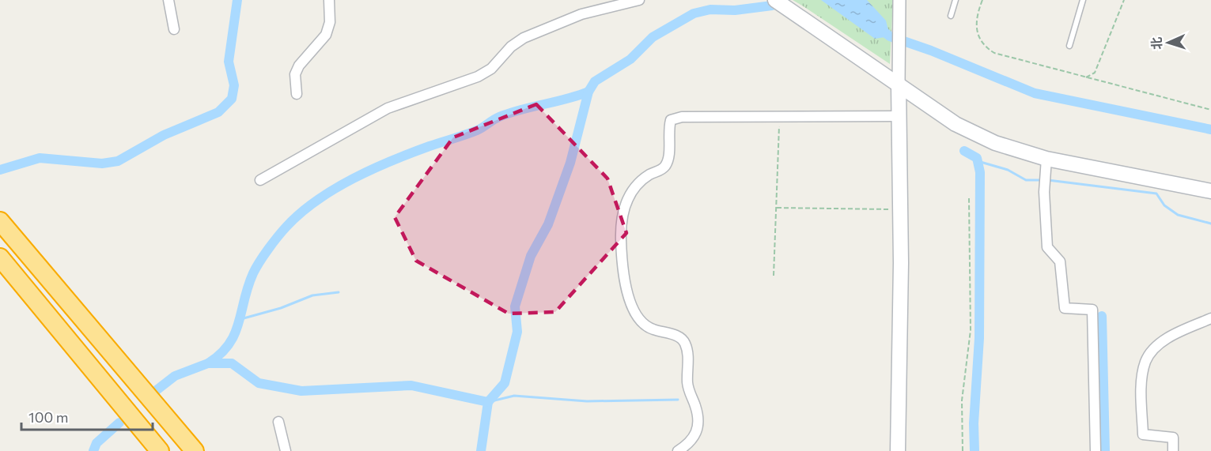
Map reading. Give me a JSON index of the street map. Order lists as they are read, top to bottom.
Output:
{
  "scale_bar": "100 m",
  "north": "left"
}
